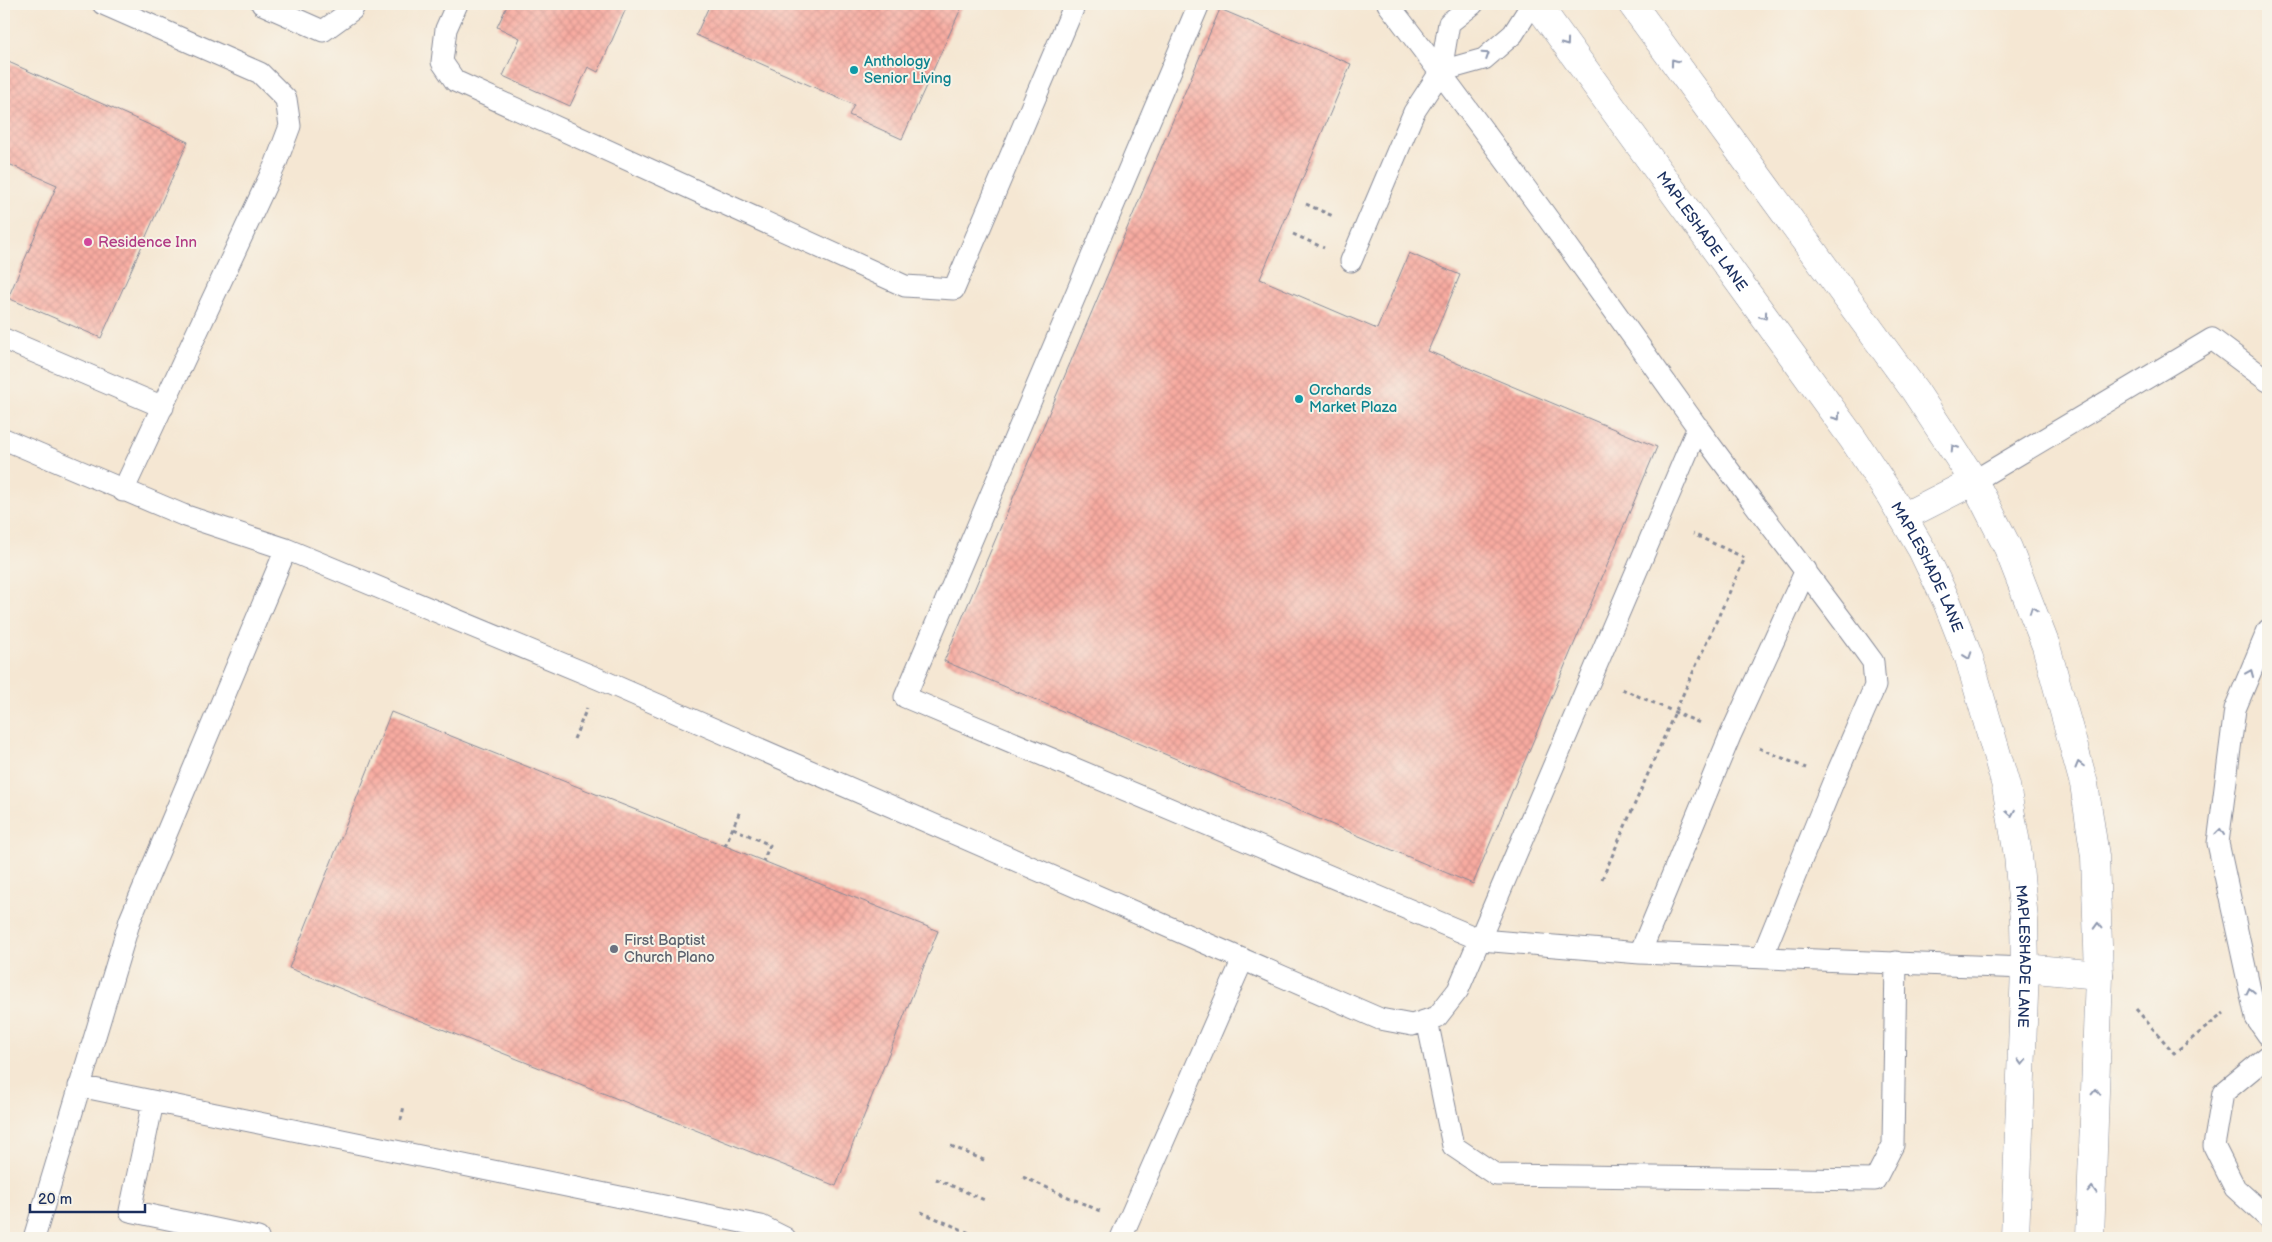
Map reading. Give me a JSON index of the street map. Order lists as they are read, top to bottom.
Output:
{
  "streets": {
    "main road": ["MAPLESHADE LANE"]
  },
  "places": [
    "Anthology Senior Living",
    "Residence Inn",
    "Orchards Market Plaza",
    "First Baptist Church Plano"
  ],
  "scale_bar": "20 m"
}
